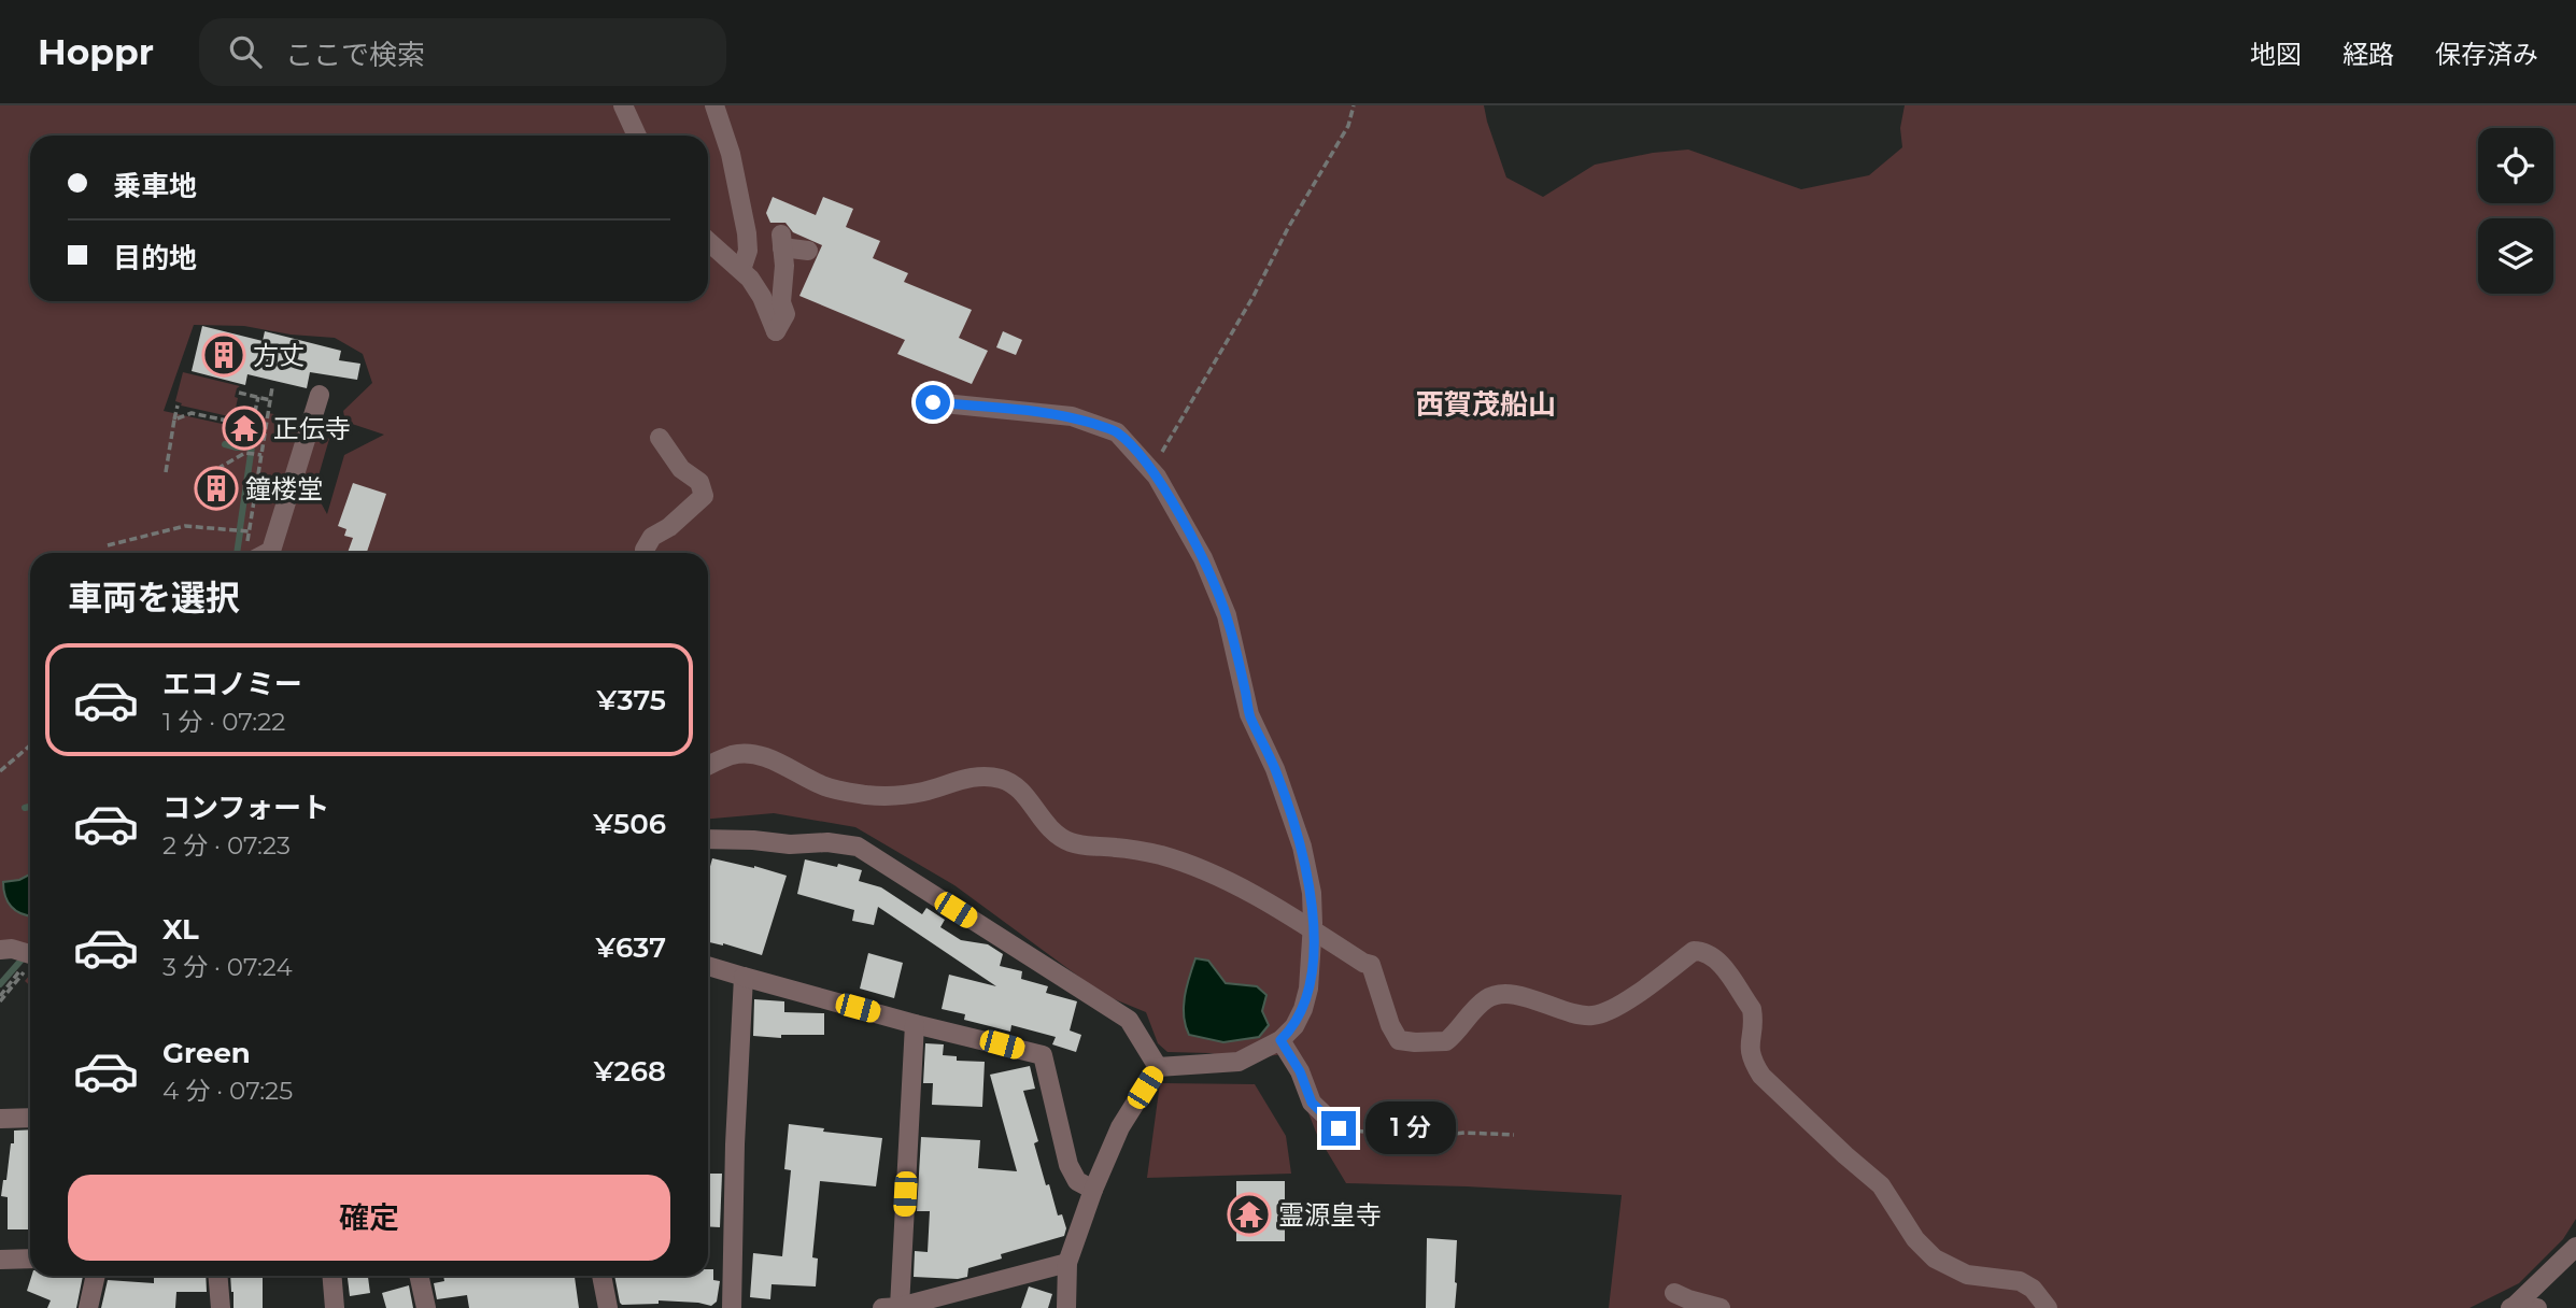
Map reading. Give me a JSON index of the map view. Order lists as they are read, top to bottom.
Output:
{
  "districts": ["西賀茂船山"],
  "places": {
    "building": ["方丈", "鐘楼堂"],
    "temple": ["正伝寺", "霊源皇寺"]
  },
  "page": {
    "header": "Hoppr",
    "search": "ここで検索",
    "nav": ["地図", "経路", "保存済み"],
    "banner": ["乗車地", "目的地"],
    "heading": "車両を選択",
    "list": [
      {
        "name": "エコノミー",
        "note": "1 分 · 07:22",
        "value": "¥375"
      },
      {
        "name": "コンフォート",
        "note": "2 分 · 07:23",
        "value": "¥506"
      },
      {
        "name": "XL",
        "note": "3 分 · 07:24",
        "value": "¥637"
      },
      {
        "name": "Green",
        "note": "4 分 · 07:25",
        "value": "¥268"
      }
    ],
    "bubble": "1 分",
    "buttons": "確定"
  }
}
